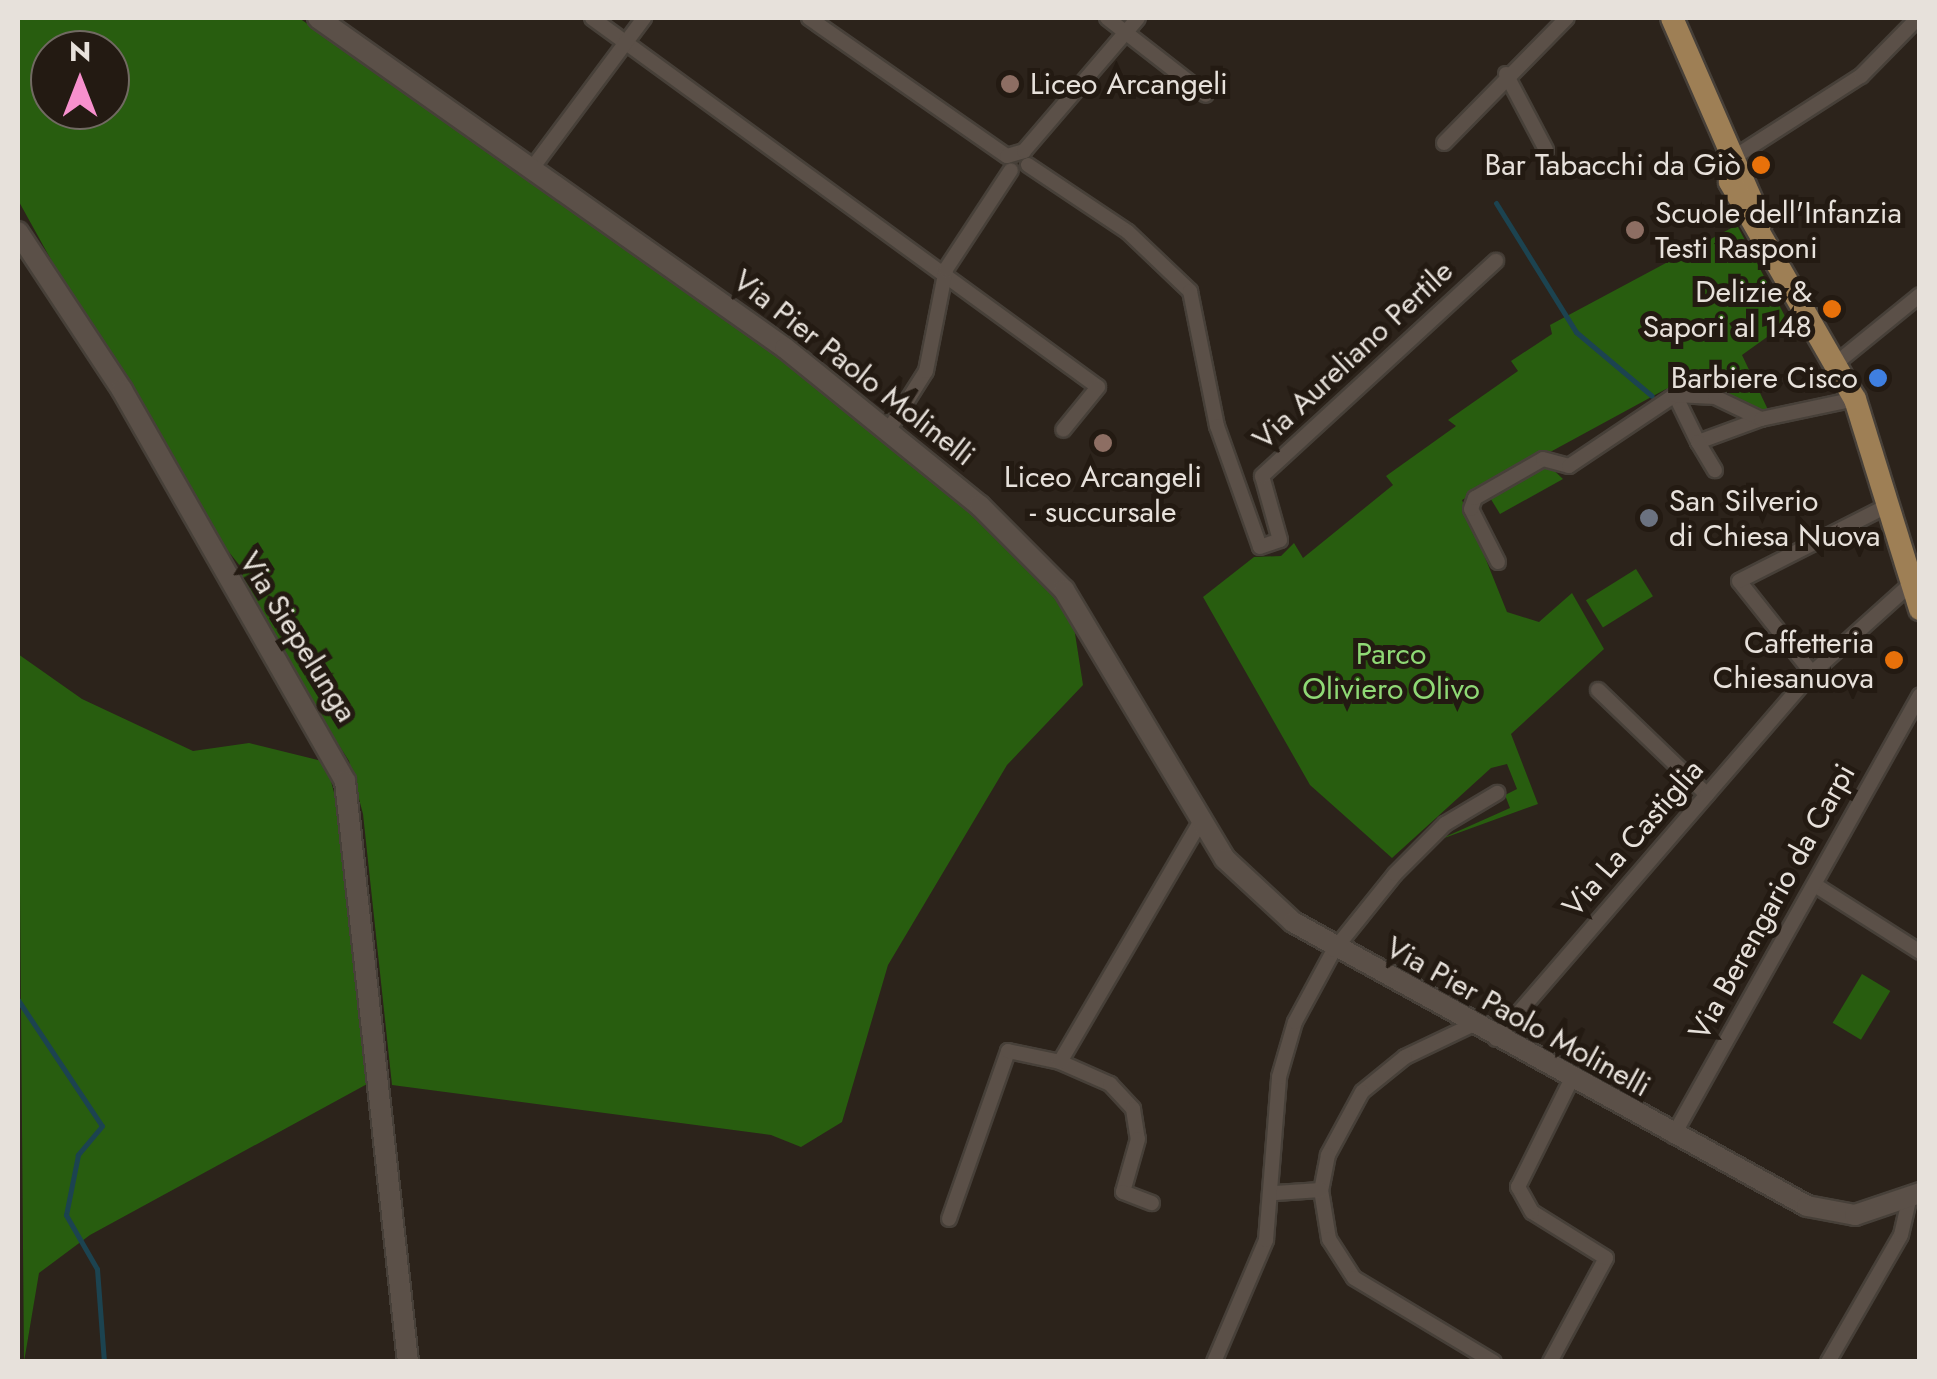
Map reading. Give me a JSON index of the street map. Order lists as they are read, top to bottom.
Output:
{
  "streets": {
    "street": [
      "Via Aureliano Pertile",
      "Via Pier Paolo Molinelli",
      "Via Siepelunga",
      "Via La Castiglia",
      "Via Berengario da Carpi"
    ]
  },
  "crossings": [
    ["Via Pier Paolo Molinelli", "Via La Castiglia"],
    ["Via Pier Paolo Molinelli", "Via Berengario da Carpi"]
  ],
  "parks": ["Parco Oliviero Olivo"],
  "places": [
    "Liceo Arcangeli",
    "Bar Tabacchi da Giò",
    "Scuole dell'Infanzia Testi Rasponi",
    "Delizie & Sapori al 148",
    "Barbiere Cisco",
    "Liceo Arcangeli - succursale",
    "San Silverio di Chiesa Nuova",
    "Caffetteria Chiesanuova"
  ],
  "north": "top"
}
